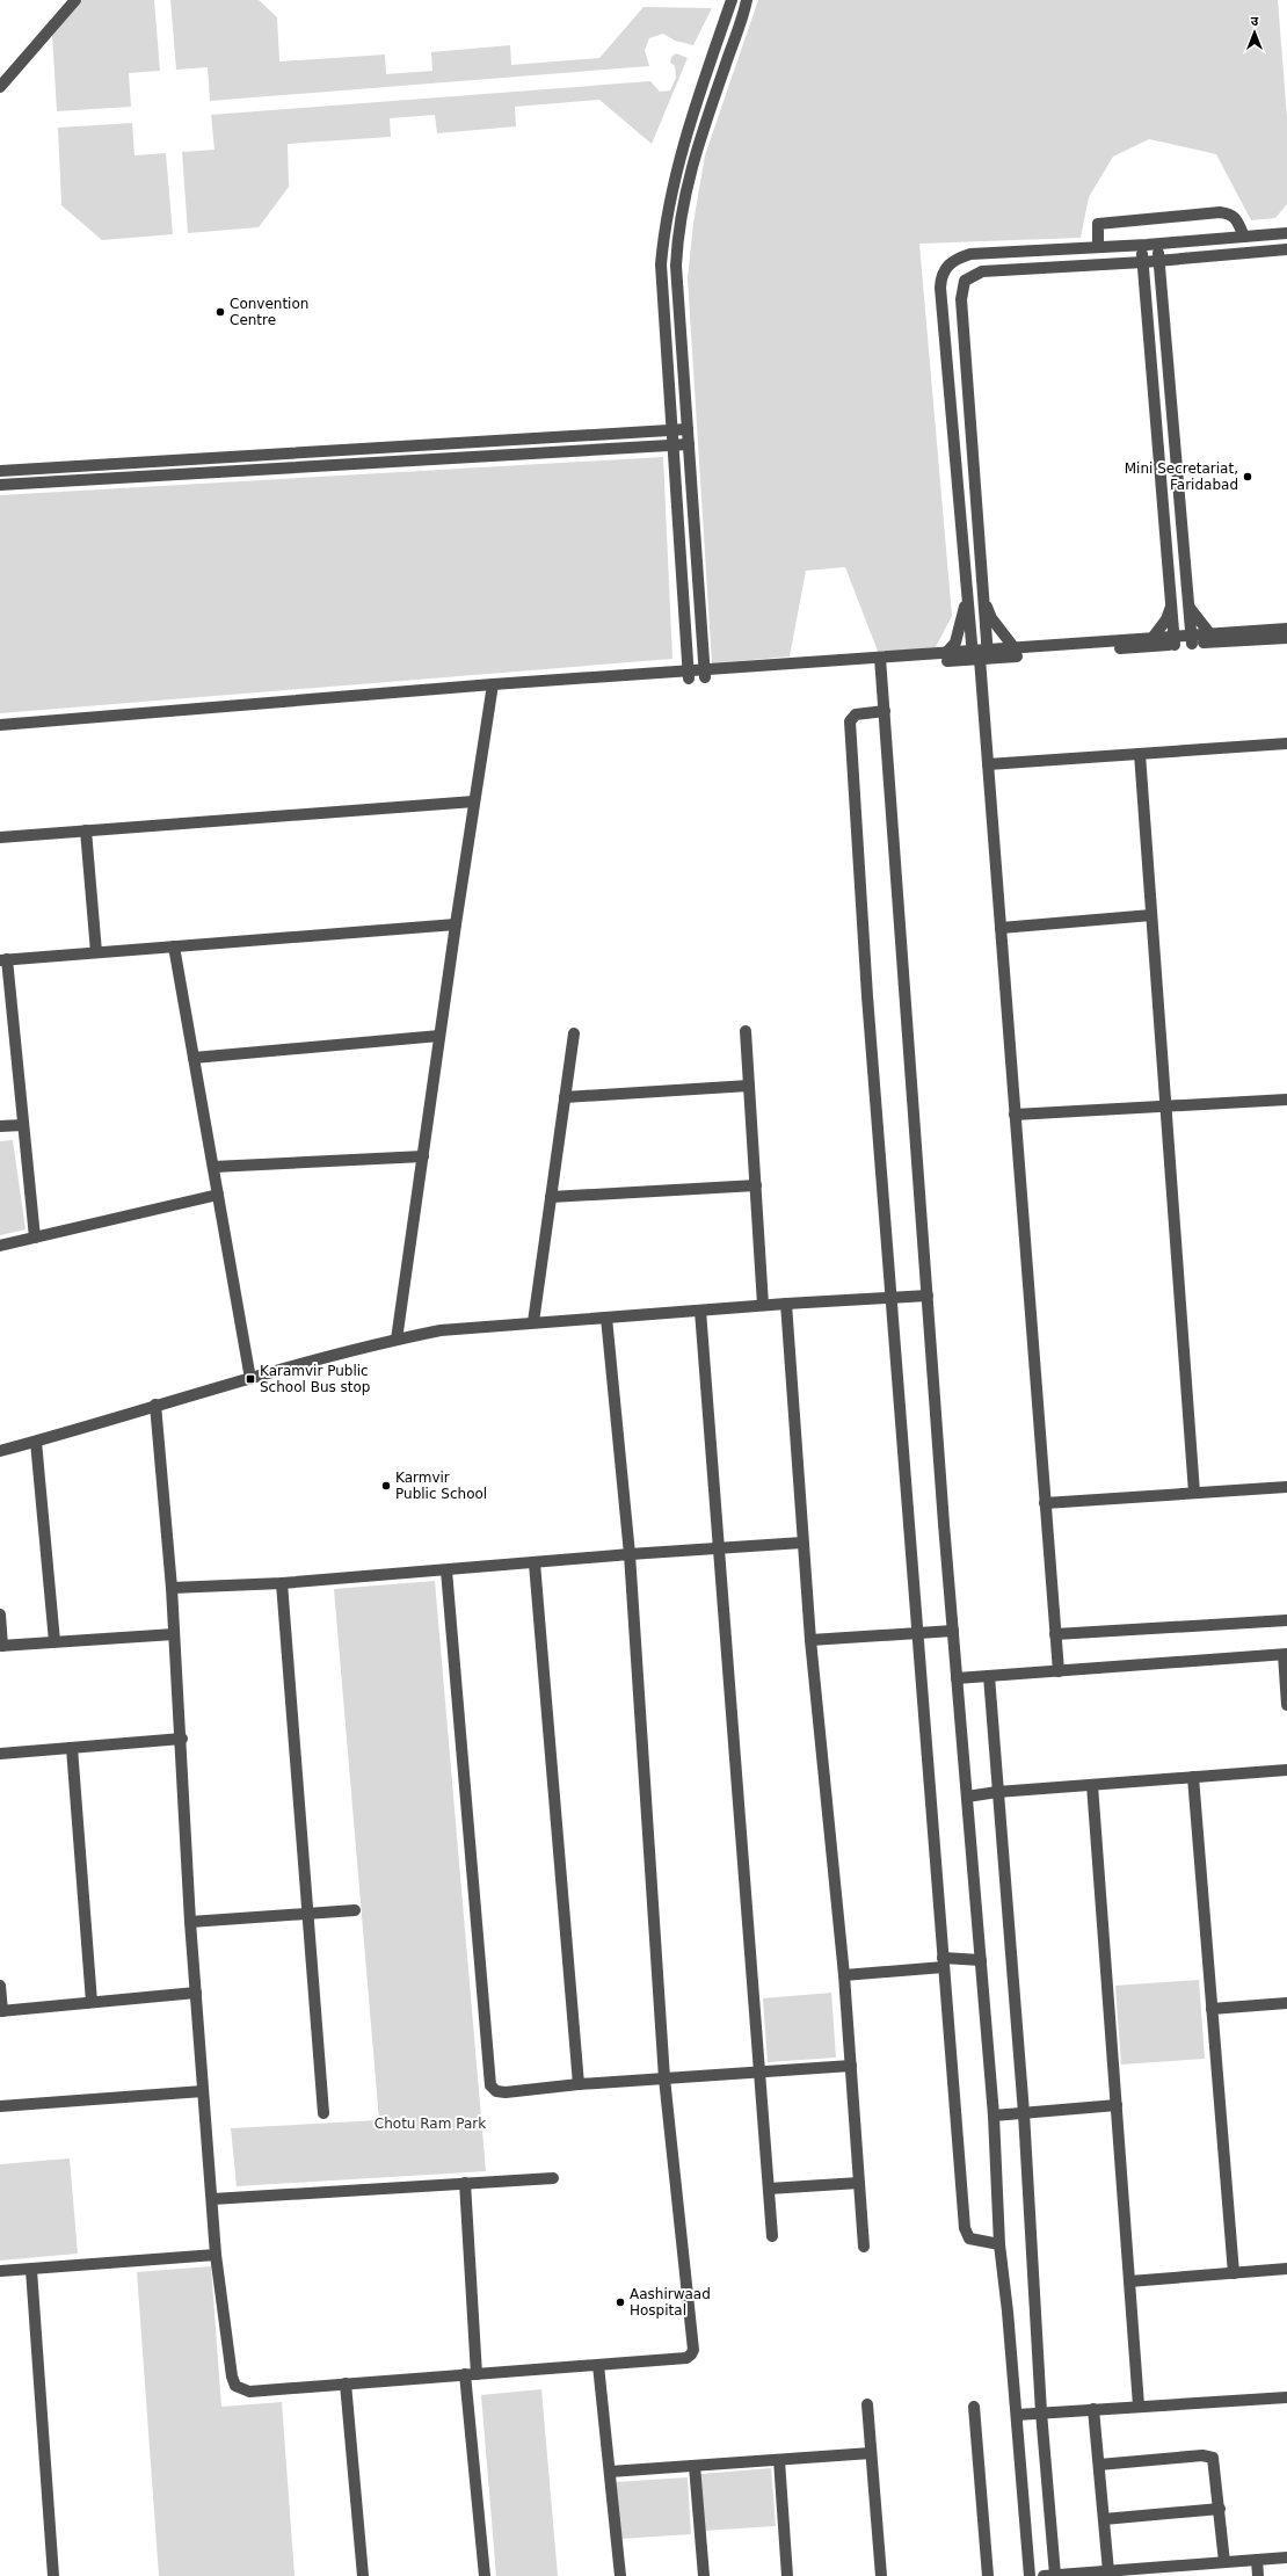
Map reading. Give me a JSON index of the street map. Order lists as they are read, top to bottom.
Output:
{
  "parks": ["Chotu Ram Park"],
  "places": {
    "other": [
      "Convention Centre",
      "Mini Secretariat, Faridabad",
      "Karmvir Public School",
      "Aashirwaad Hospital"
    ],
    "transit": ["Karamvir Public School Bus stop"]
  },
  "north": "top"
}
